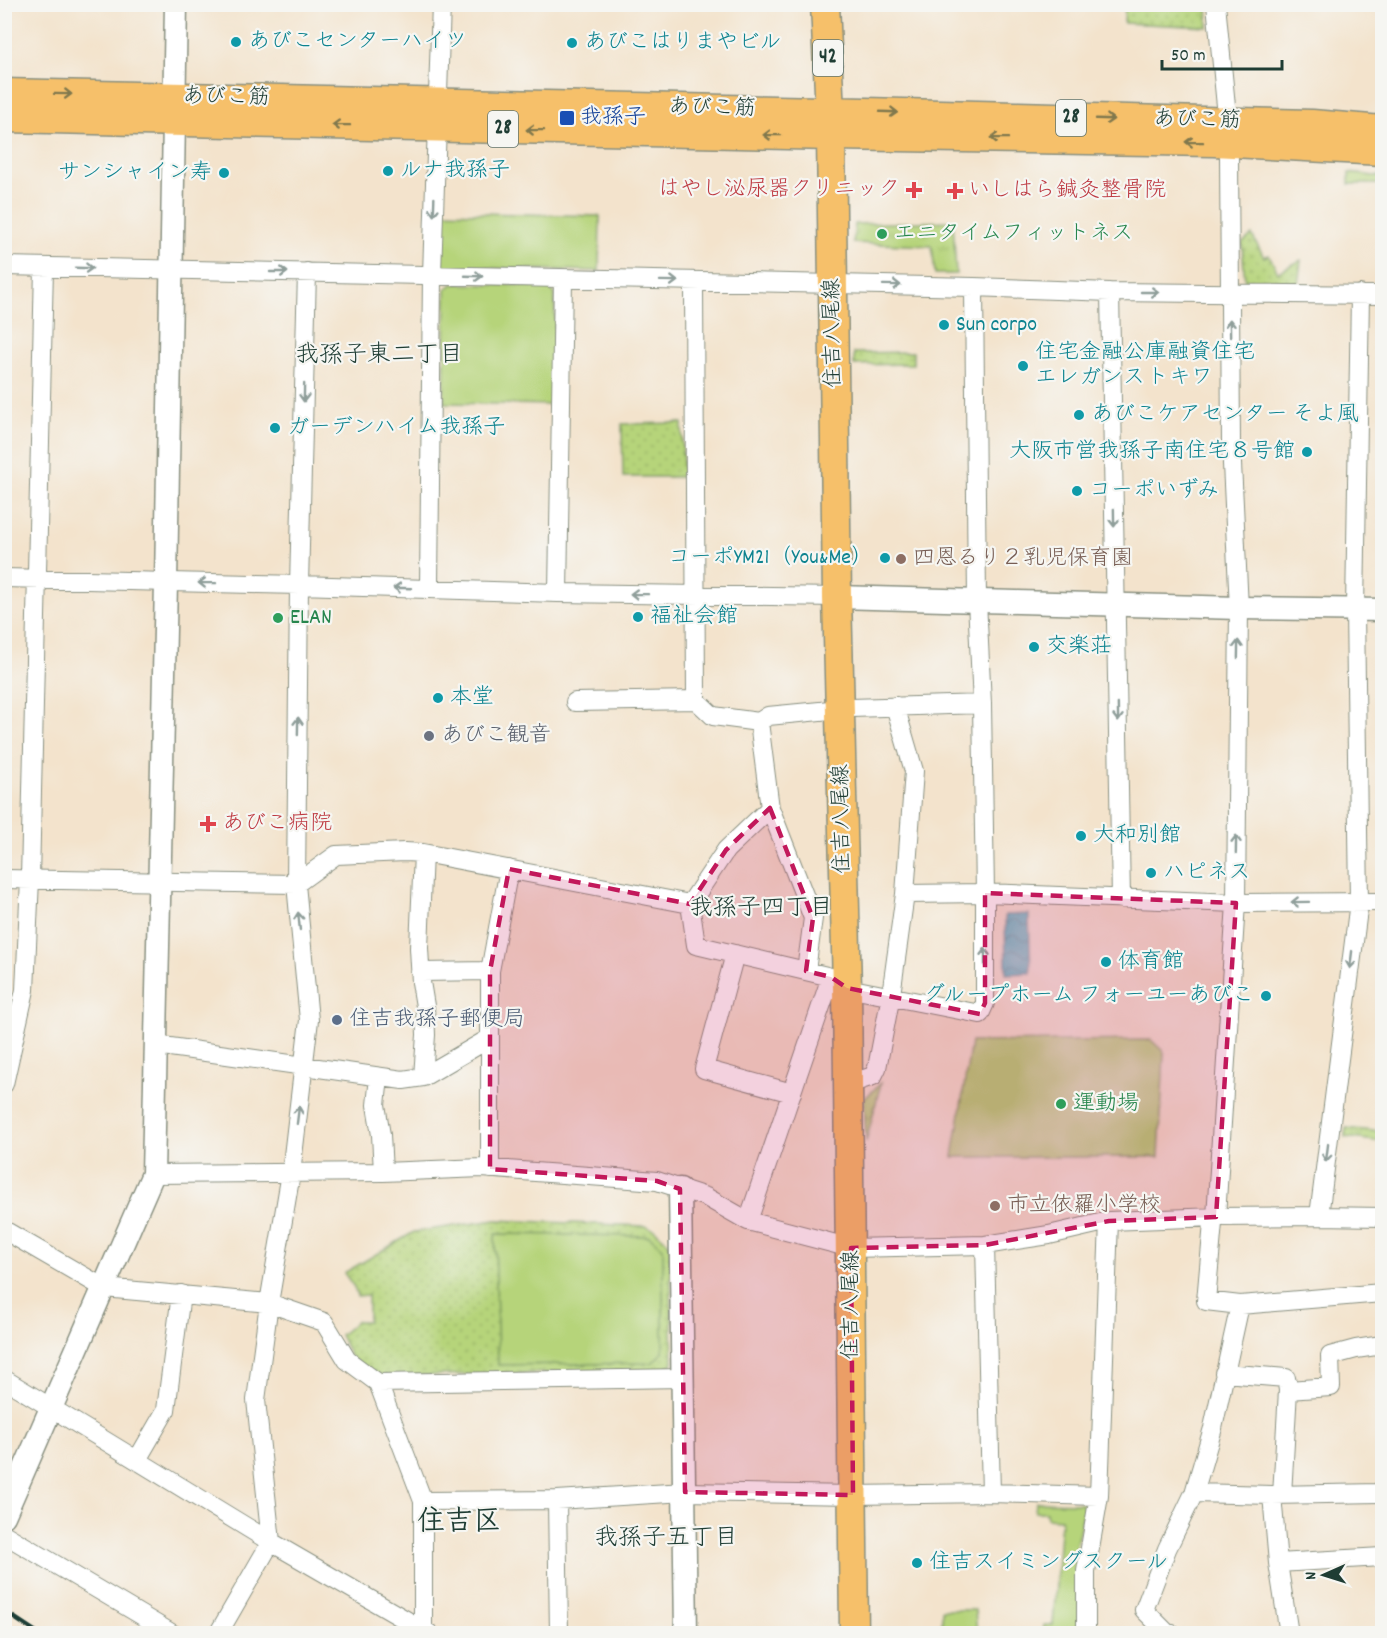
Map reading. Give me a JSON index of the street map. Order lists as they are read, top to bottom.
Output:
{
  "streets": {
    "main road": [
      "42",
      "あびこ筋",
      "28",
      "住吉八尾線"
    ]
  },
  "crossings": [
    ["あびこ筋", "住吉八尾線"]
  ],
  "districts": [
    "我孫子東二丁目",
    "我孫子四丁目",
    "住吉区",
    "我孫子五丁目"
  ],
  "places": {
    "other": [
      "あびこセンターハイツ",
      "あびこはりまやビル",
      "ルナ我孫子",
      "サンシャイン寿",
      "エニタイムフィットネス",
      "Sun corpo",
      "住宅金融公庫融資住宅 エレガンストキワ",
      "あびこケアセンター そよ風",
      "ガーデンハイム我孫子",
      "大阪市営我孫子南住宅８号館",
      "コーポいずみ",
      "コーポYM21（You&Me）",
      "四恩るり２乳児保育園",
      "福祉会館",
      "ELAN",
      "交楽荘",
      "本堂",
      "あびこ観音",
      "大和別館",
      "ハピネス",
      "体育館",
      "グループホーム フォーユーあびこ",
      "住吉我孫子郵便局",
      "運動場",
      "市立依羅小学校",
      "住吉スイミングスクール"
    ],
    "transit": ["我孫子"],
    "health": ["はやし泌尿器クリニック", "いしはら鍼灸整骨院", "あびこ病院"]
  },
  "scale_bar": "50 m",
  "north": "left"
}
